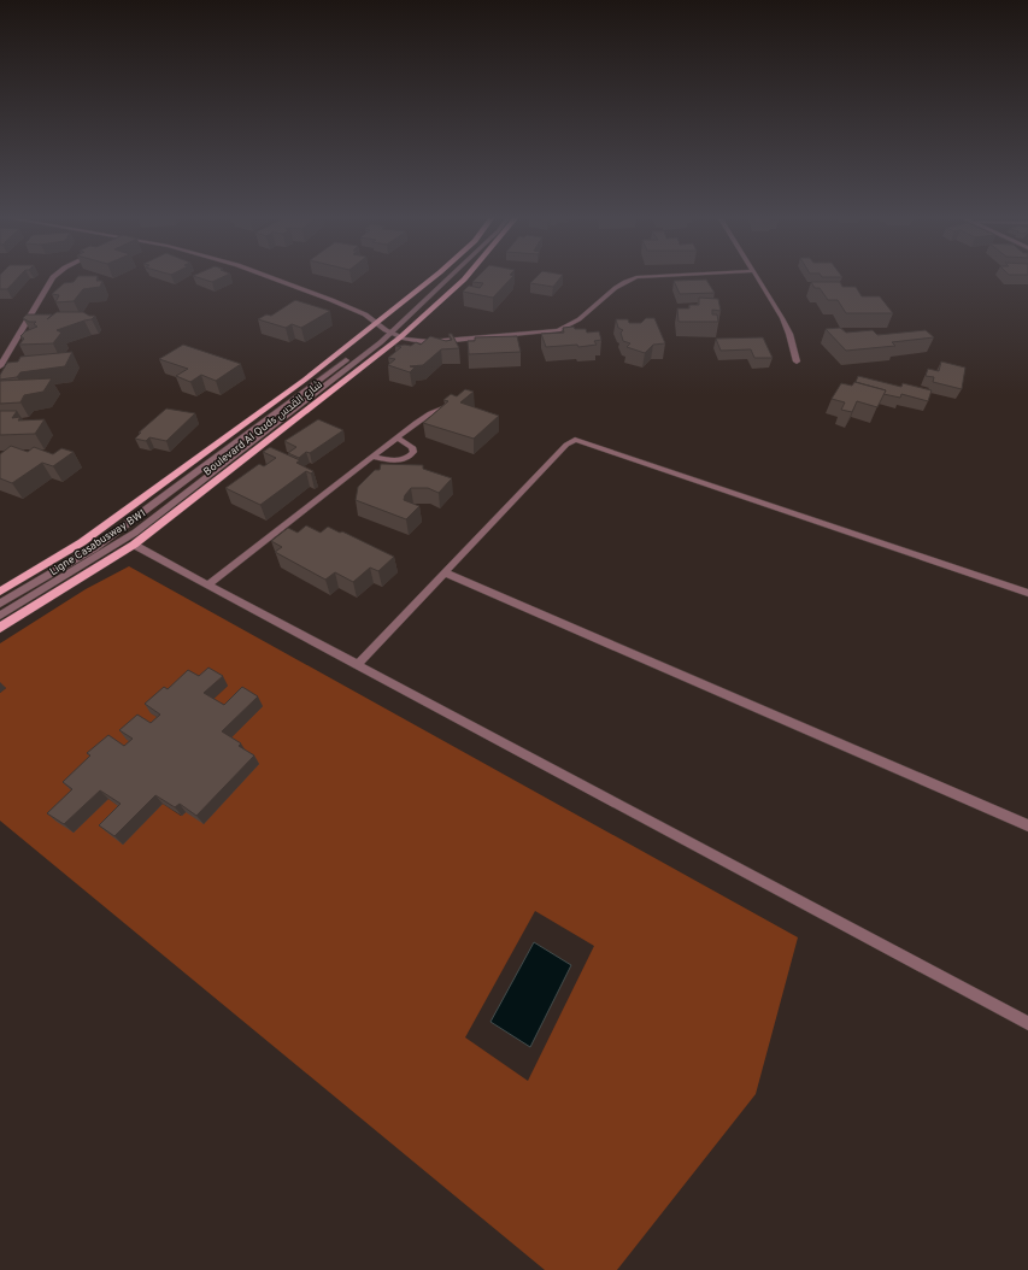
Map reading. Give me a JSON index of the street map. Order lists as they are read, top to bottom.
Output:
{
  "streets": {
    "main road": ["Boulevard Al Quds شارع القدس"],
    "street": ["Ligne Casabusway BW1"]
  }
}
